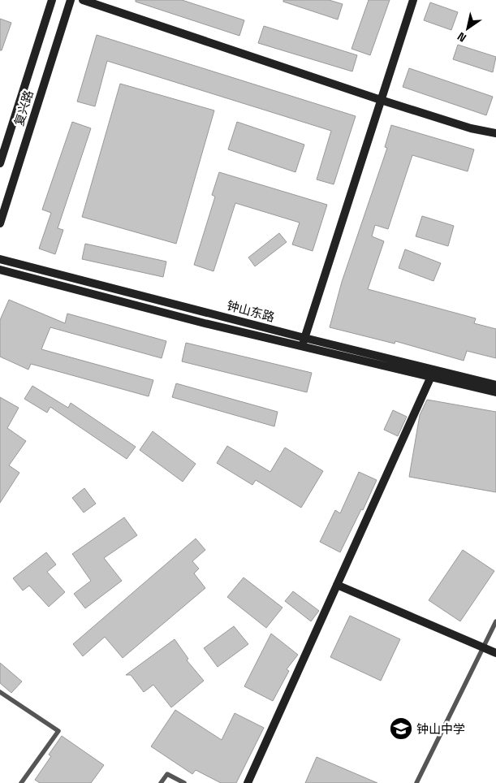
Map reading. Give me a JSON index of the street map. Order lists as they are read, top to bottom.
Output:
{
  "streets": {
    "main road": ["复兴路", "钟山东路"]
  },
  "places": {
    "school or university": ["钟山中学"]
  },
  "north": "bottom left"
}
